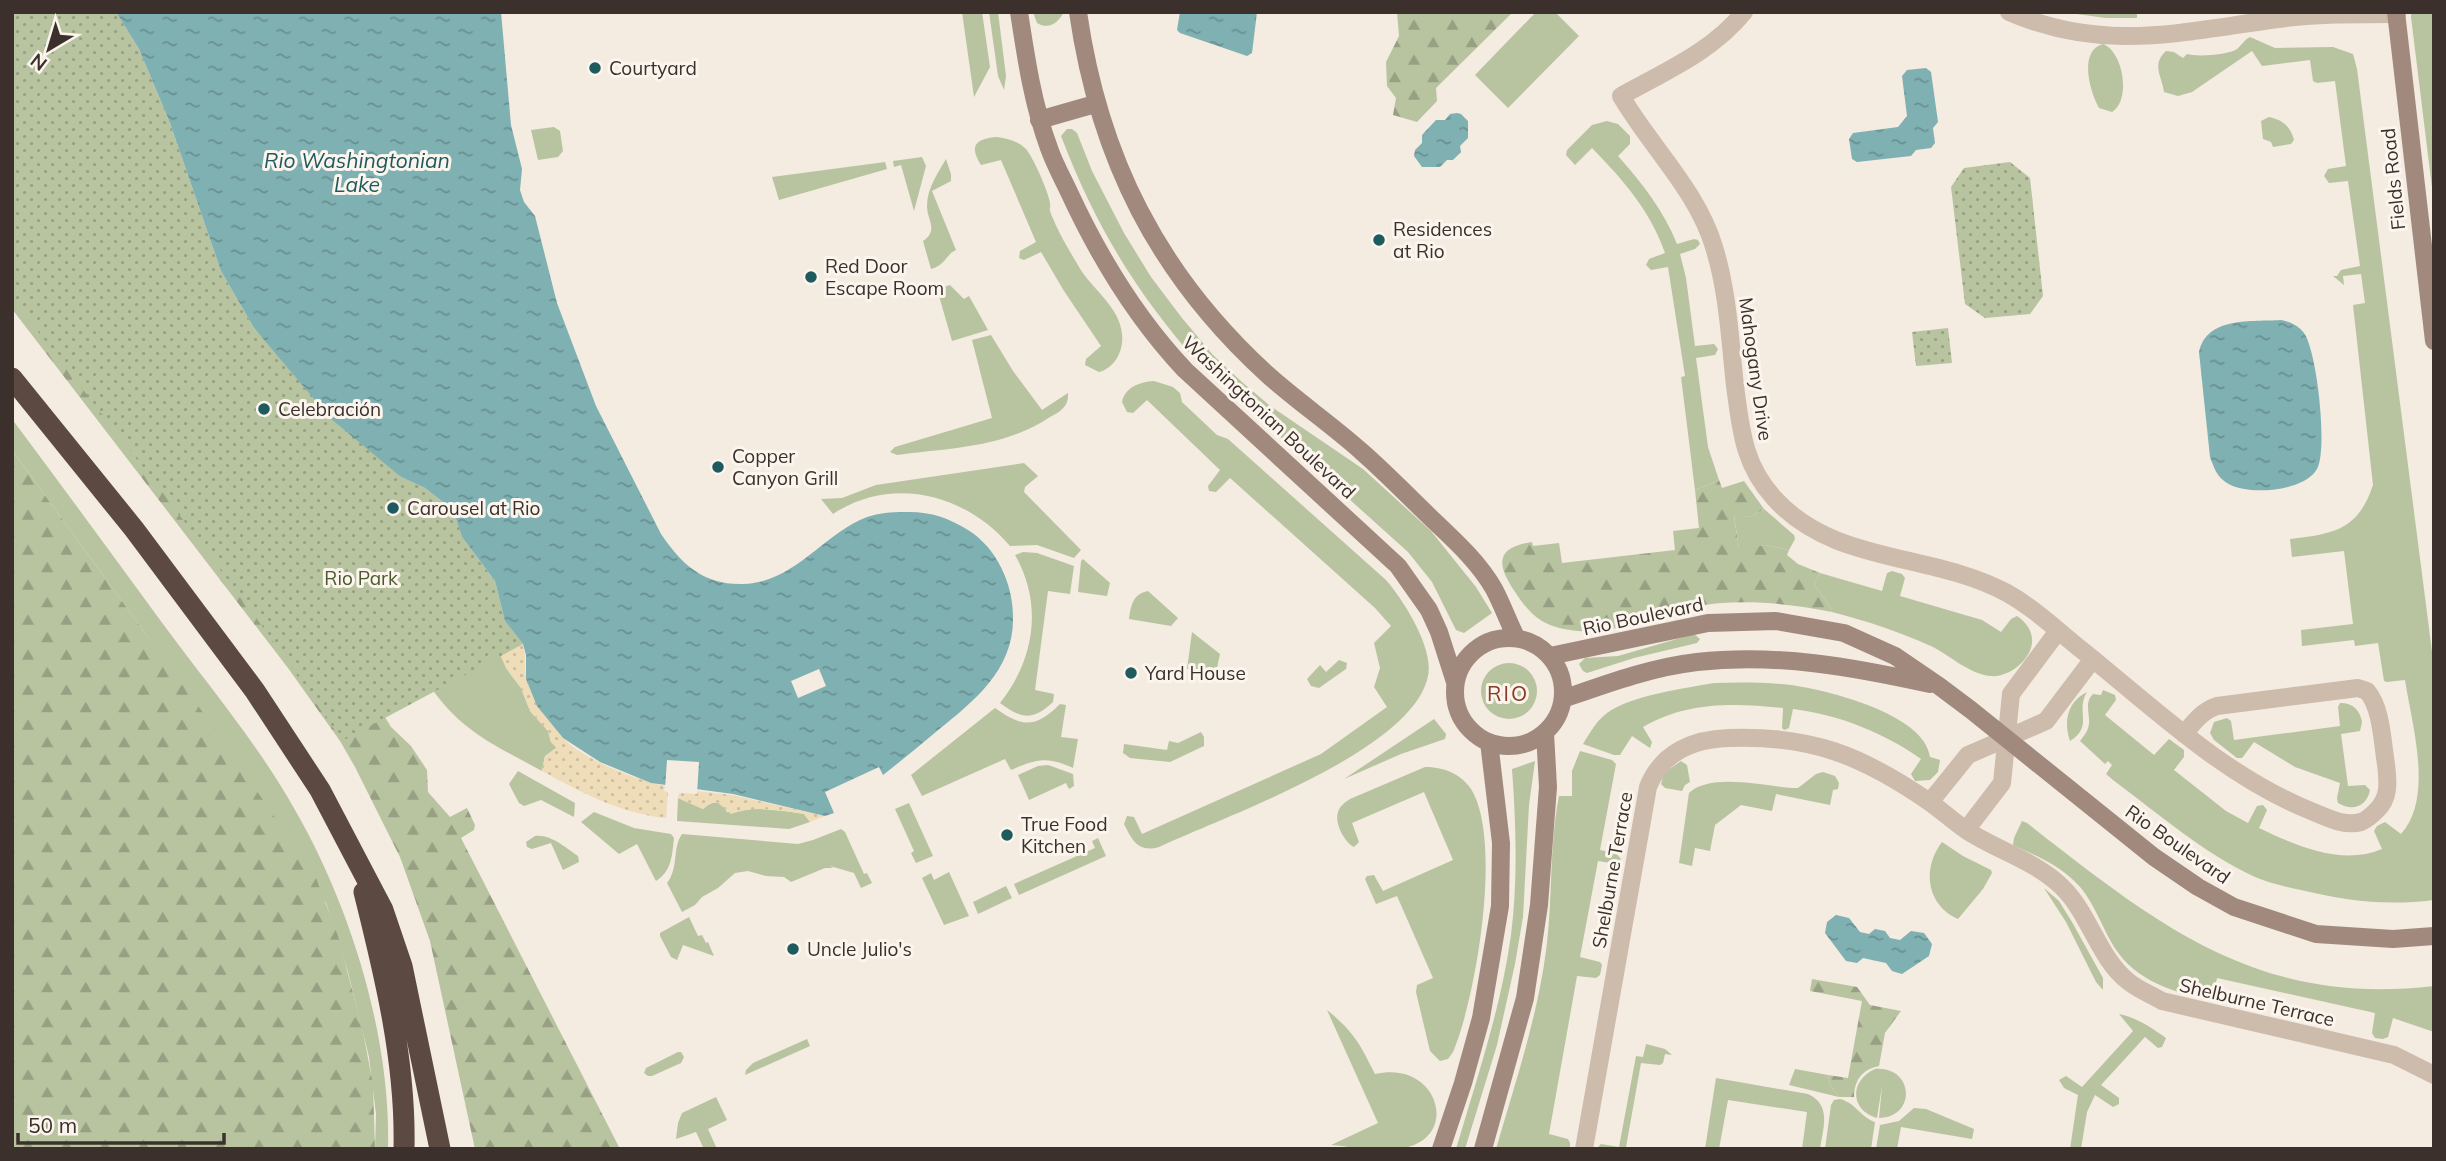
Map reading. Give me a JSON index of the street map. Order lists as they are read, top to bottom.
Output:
{
  "streets": {
    "street": [
      "Fields Road",
      "Mahogany Drive",
      "Washingtonian Boulevard",
      "Rio Boulevard",
      "Shelburne Terrace"
    ]
  },
  "crossings": [
    ["Washingtonian Boulevard", "Rio Boulevard"]
  ],
  "districts": ["RIO"],
  "water": ["Rio Washingtonian Lake"],
  "parks": ["Rio Park"],
  "places": [
    "Courtyard",
    "Residences at Rio",
    "Red Door Escape Room",
    "Celebración",
    "Copper Canyon Grill",
    "Carousel at Rio",
    "Yard House",
    "True Food Kitchen",
    "Uncle Julio's"
  ],
  "scale_bar": "50 m",
  "north": "bottom left"
}
